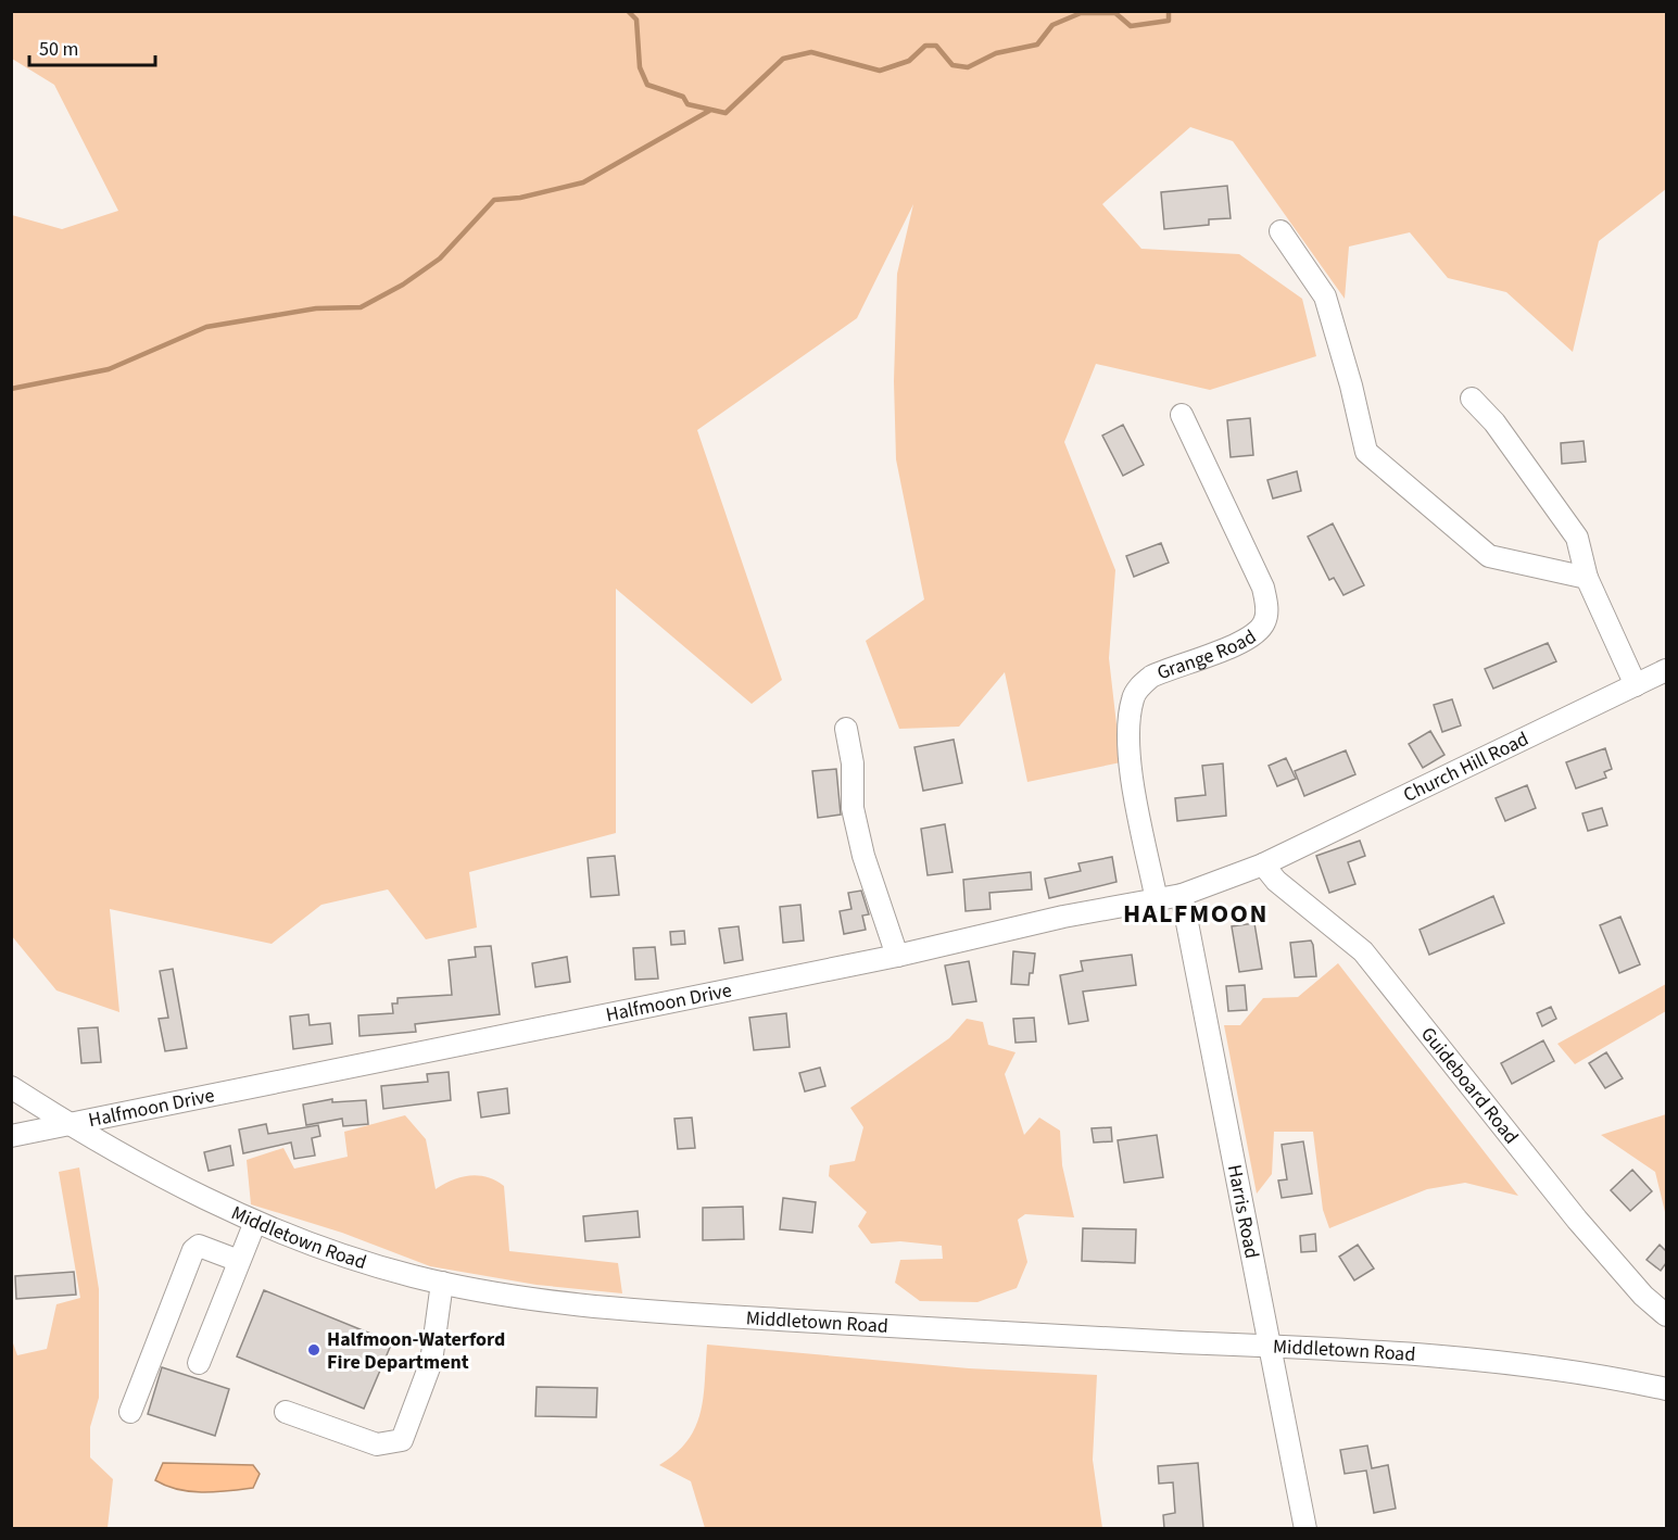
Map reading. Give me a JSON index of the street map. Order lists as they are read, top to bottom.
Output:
{
  "streets": {
    "street": [
      "Grange Road",
      "Church Hill Road",
      "Halfmoon Drive",
      "Guideboard Road",
      "Harris Road",
      "Middletown Road"
    ]
  },
  "crossings": [
    ["Grange Road", "Halfmoon Drive"],
    ["Church Hill Road", "Halfmoon Drive"],
    ["Church Hill Road", "Guideboard Road"],
    ["Halfmoon Drive", "Guideboard Road"],
    ["Halfmoon Drive", "Harris Road"],
    ["Halfmoon Drive", "Middletown Road"],
    ["Harris Road", "Middletown Road"]
  ],
  "districts": ["HALFMOON"],
  "places": ["Halfmoon-Waterford Fire Department"],
  "scale_bar": "50 m"
}
